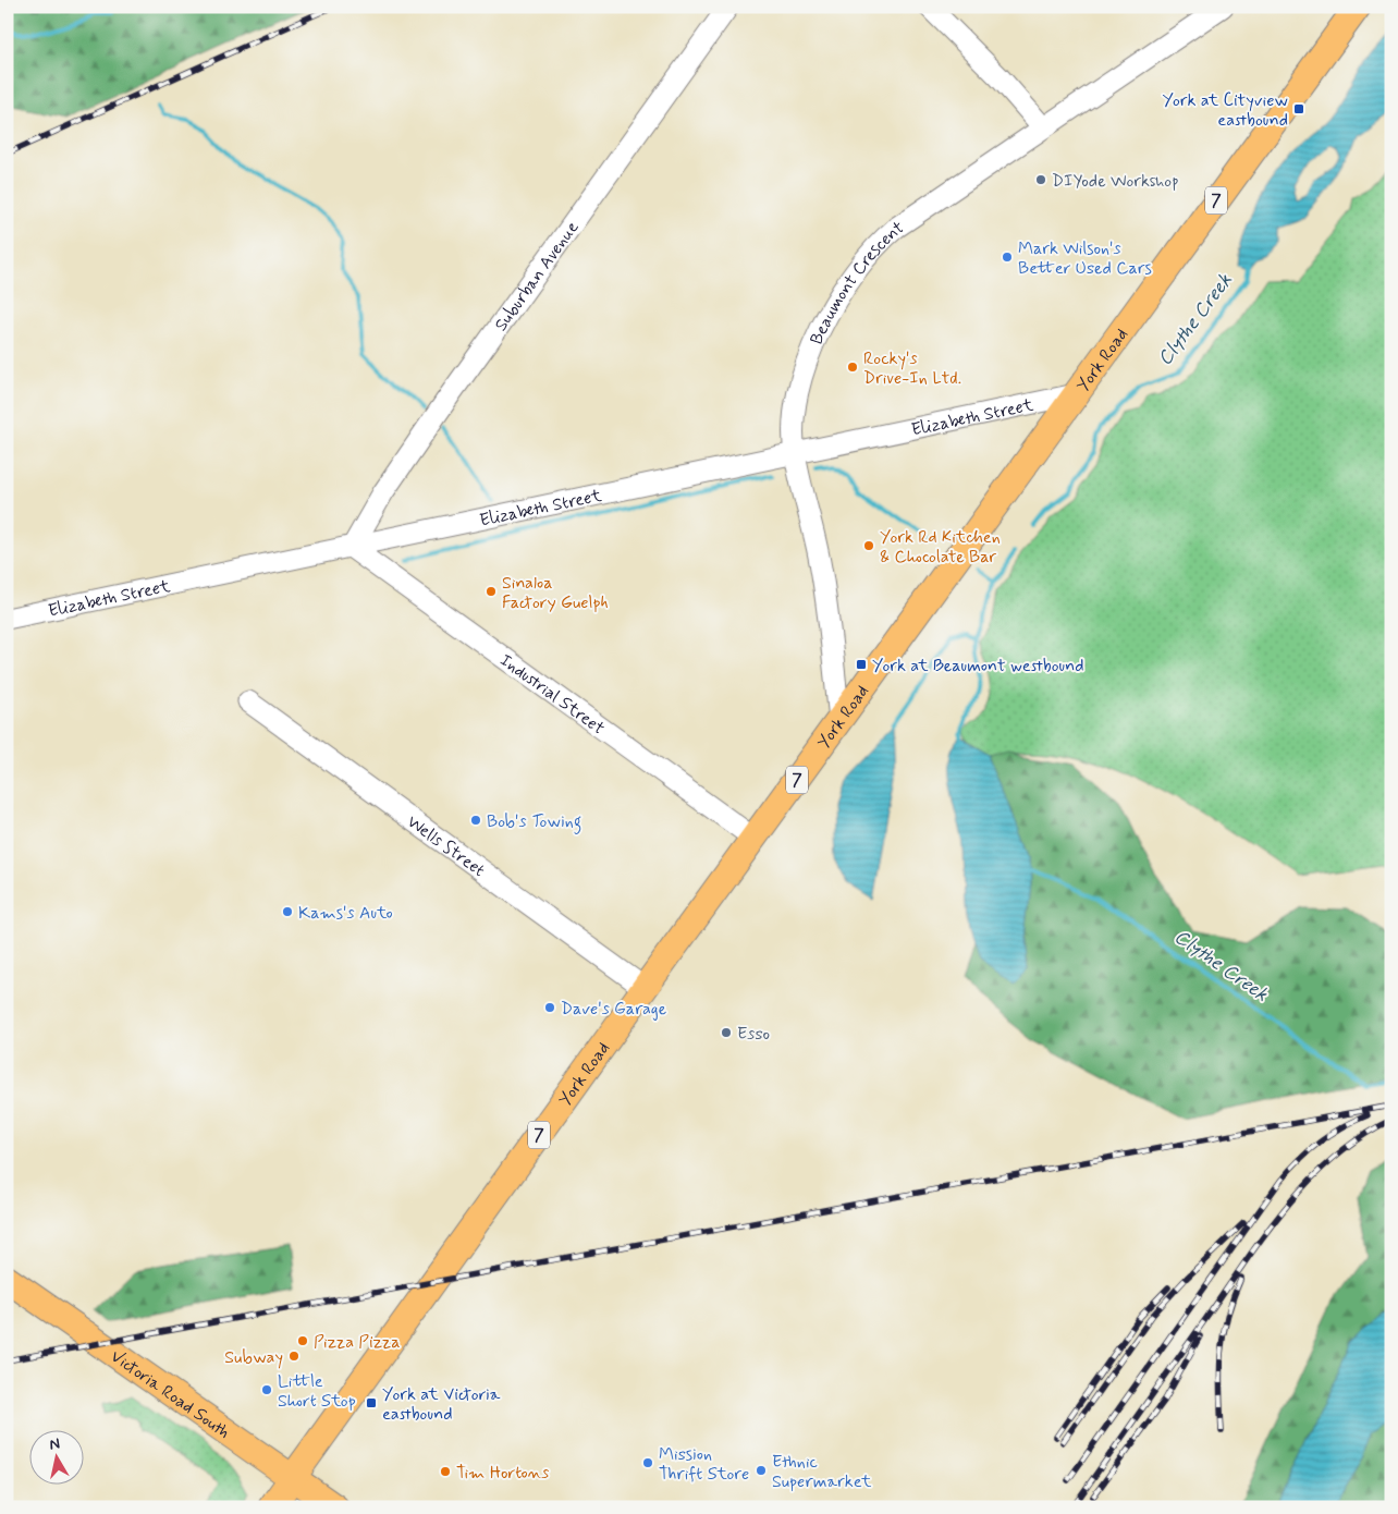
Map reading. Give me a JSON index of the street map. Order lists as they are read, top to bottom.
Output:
{
  "streets": {
    "main road": ["7", "York Road", "Victoria Road South"],
    "street": [
      "Suburban Avenue",
      "Beaumont Crescent",
      "Elizabeth Street",
      "Industrial Street",
      "Wells Street"
    ]
  },
  "crossings": [
    ["Suburban Avenue", "Elizabeth Street"],
    ["Suburban Avenue", "Industrial Street"],
    ["Beaumont Crescent", "York Road"],
    ["Beaumont Crescent", "Elizabeth Street"],
    ["York Road", "Elizabeth Street"],
    ["York Road", "Industrial Street"],
    ["York Road", "Wells Street"],
    ["York Road", "Victoria Road South"],
    ["Elizabeth Street", "Industrial Street"]
  ],
  "water": ["Clythe Creek"],
  "places": {
    "transit": ["York at Cityview eastbound", "York at Beaumont westbound", "York at Victoria eastbound"],
    "other": [
      "DIYode Workshop",
      "Mark Wilson's Better Used Cars",
      "Rocky's Drive-In Ltd.",
      "York Rd Kitchen & Chocolate Bar",
      "Sinaloa Factory Guelph",
      "Bob's Towing",
      "Kams's Auto",
      "Dave's Garage",
      "Esso",
      "Pizza Pizza",
      "Subway",
      "Little Short Stop",
      "Mission Thrift Store",
      "Ethnic Supermarket",
      "Tim Hortons"
    ]
  },
  "north": "top"
}
